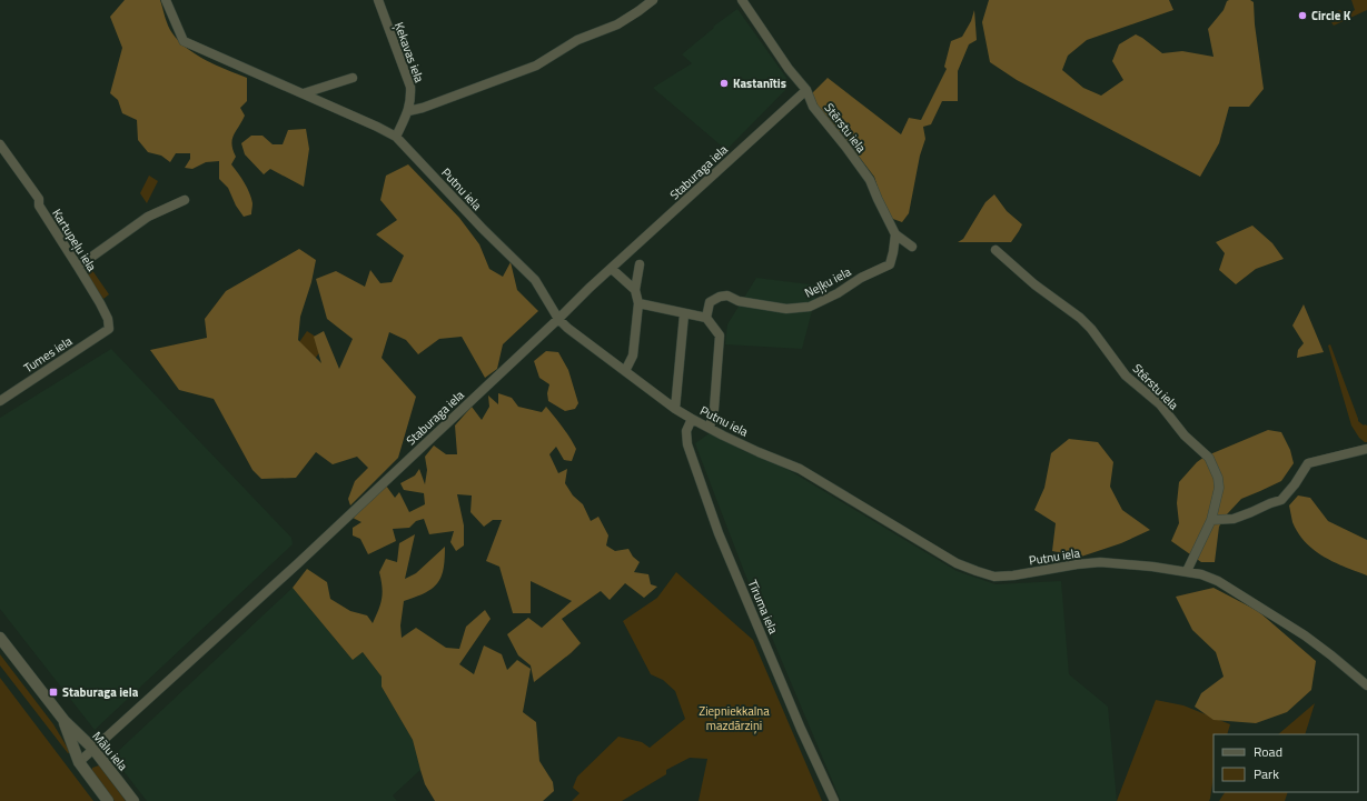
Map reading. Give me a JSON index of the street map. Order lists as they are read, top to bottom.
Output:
{
  "streets": {
    "street": [
      "Ķekavas iela",
      "Stērstu iela",
      "Staburaga iela",
      "Putnu iela",
      "Kartupeļu iela",
      "Neļķu iela",
      "Tumes iela",
      "Tīruma iela",
      "Mālu iela"
    ]
  },
  "crossings": [
    ["Ķekavas iela", "Putnu iela"],
    ["Stērstu iela", "Staburaga iela"],
    ["Stērstu iela", "Putnu iela"],
    ["Stērstu iela", "Neļķu iela"],
    ["Staburaga iela", "Putnu iela"],
    ["Staburaga iela", "Mālu iela"],
    ["Putnu iela", "Tīruma iela"],
    ["Kartupeļu iela", "Tumes iela"]
  ],
  "parks": ["Ziepniekkalna mazdārziņi"],
  "places": {
    "other": ["Circle K", "Kastanītis"],
    "transit": ["Staburaga iela"]
  },
  "legend": ["Road", "Park"]
}
